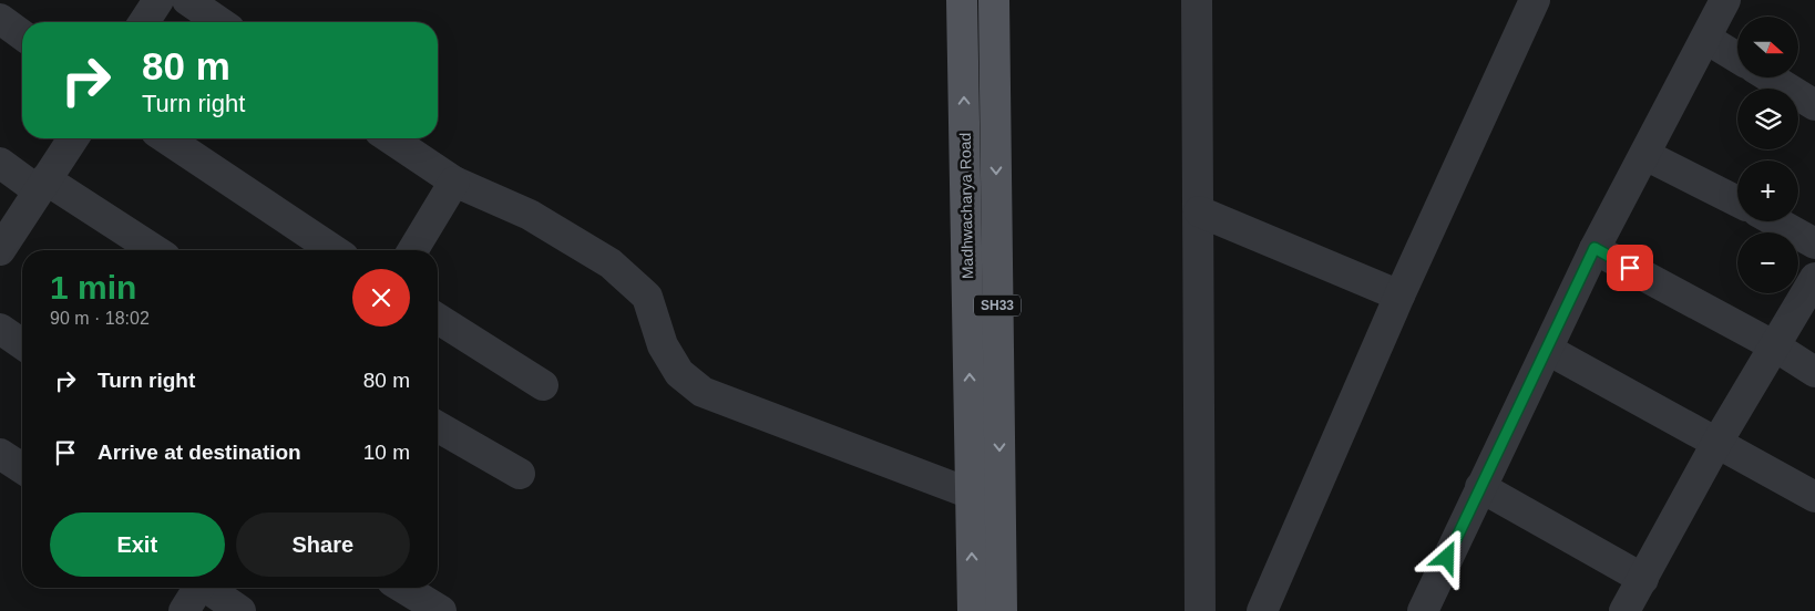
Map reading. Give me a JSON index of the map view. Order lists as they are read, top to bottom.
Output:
{
  "streets": {
    "main road": ["Madhwacharya Road", "SH33"]
  },
  "north": "right",
  "page": {
    "map_buttons": ["+", "−"],
    "turn": ["80 m", "Turn right"],
    "heading": ["1 min", "90 m · 18:02"],
    "list": [
      {
        "name": "Turn right",
        "value": "80 m"
      },
      {
        "name": "Arrive at destination",
        "value": "10 m"
      }
    ],
    "buttons": ["Exit", "Share"]
  }
}
